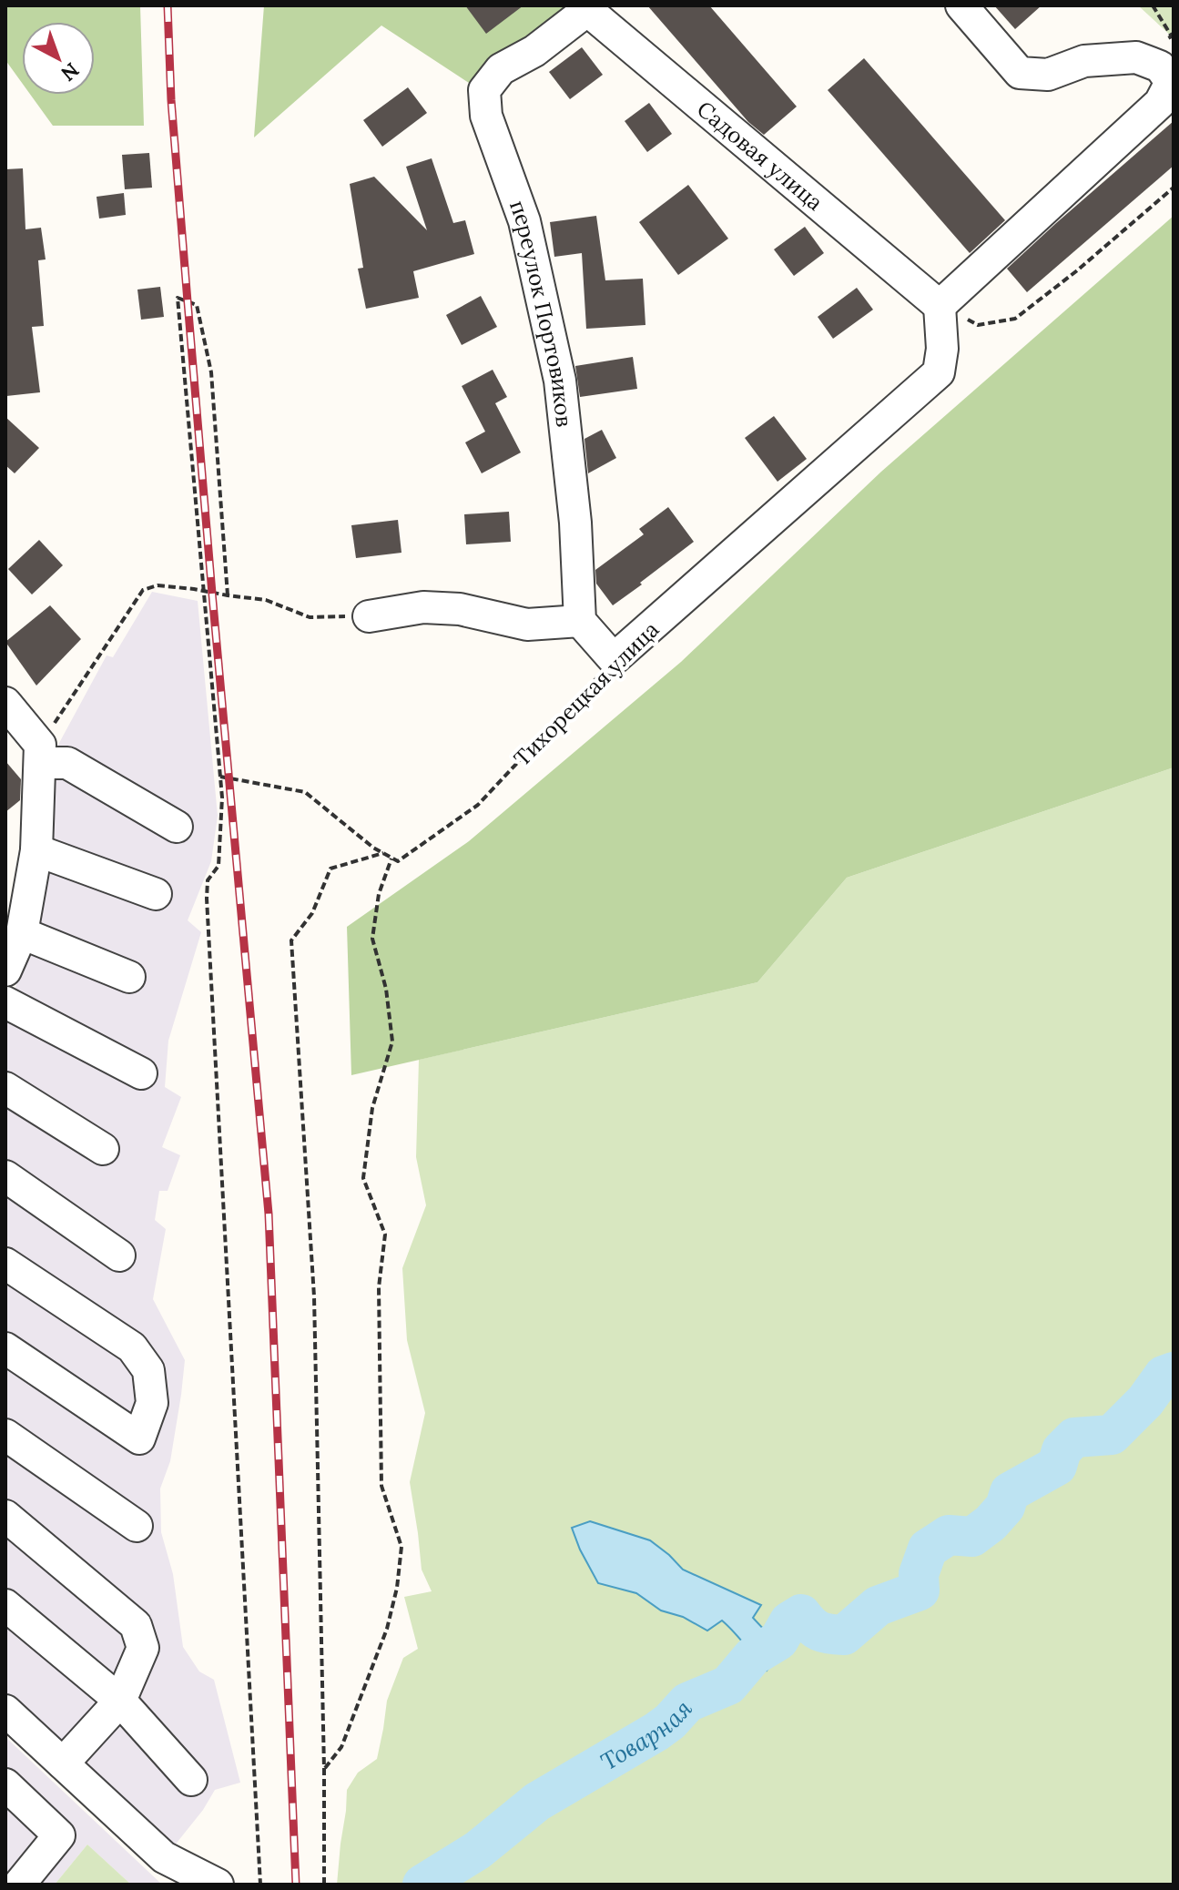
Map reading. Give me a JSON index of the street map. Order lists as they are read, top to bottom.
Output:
{
  "streets": {
    "street": ["Садовая улица", "переулок Портовиков", "Тихорецкая улица"]
  },
  "crossings": [
    ["Садовая улица", "переулок Портовиков"],
    ["Садовая улица", "Тихорецкая улица"]
  ],
  "water": ["Товарная"],
  "north": "bottom right"
}
